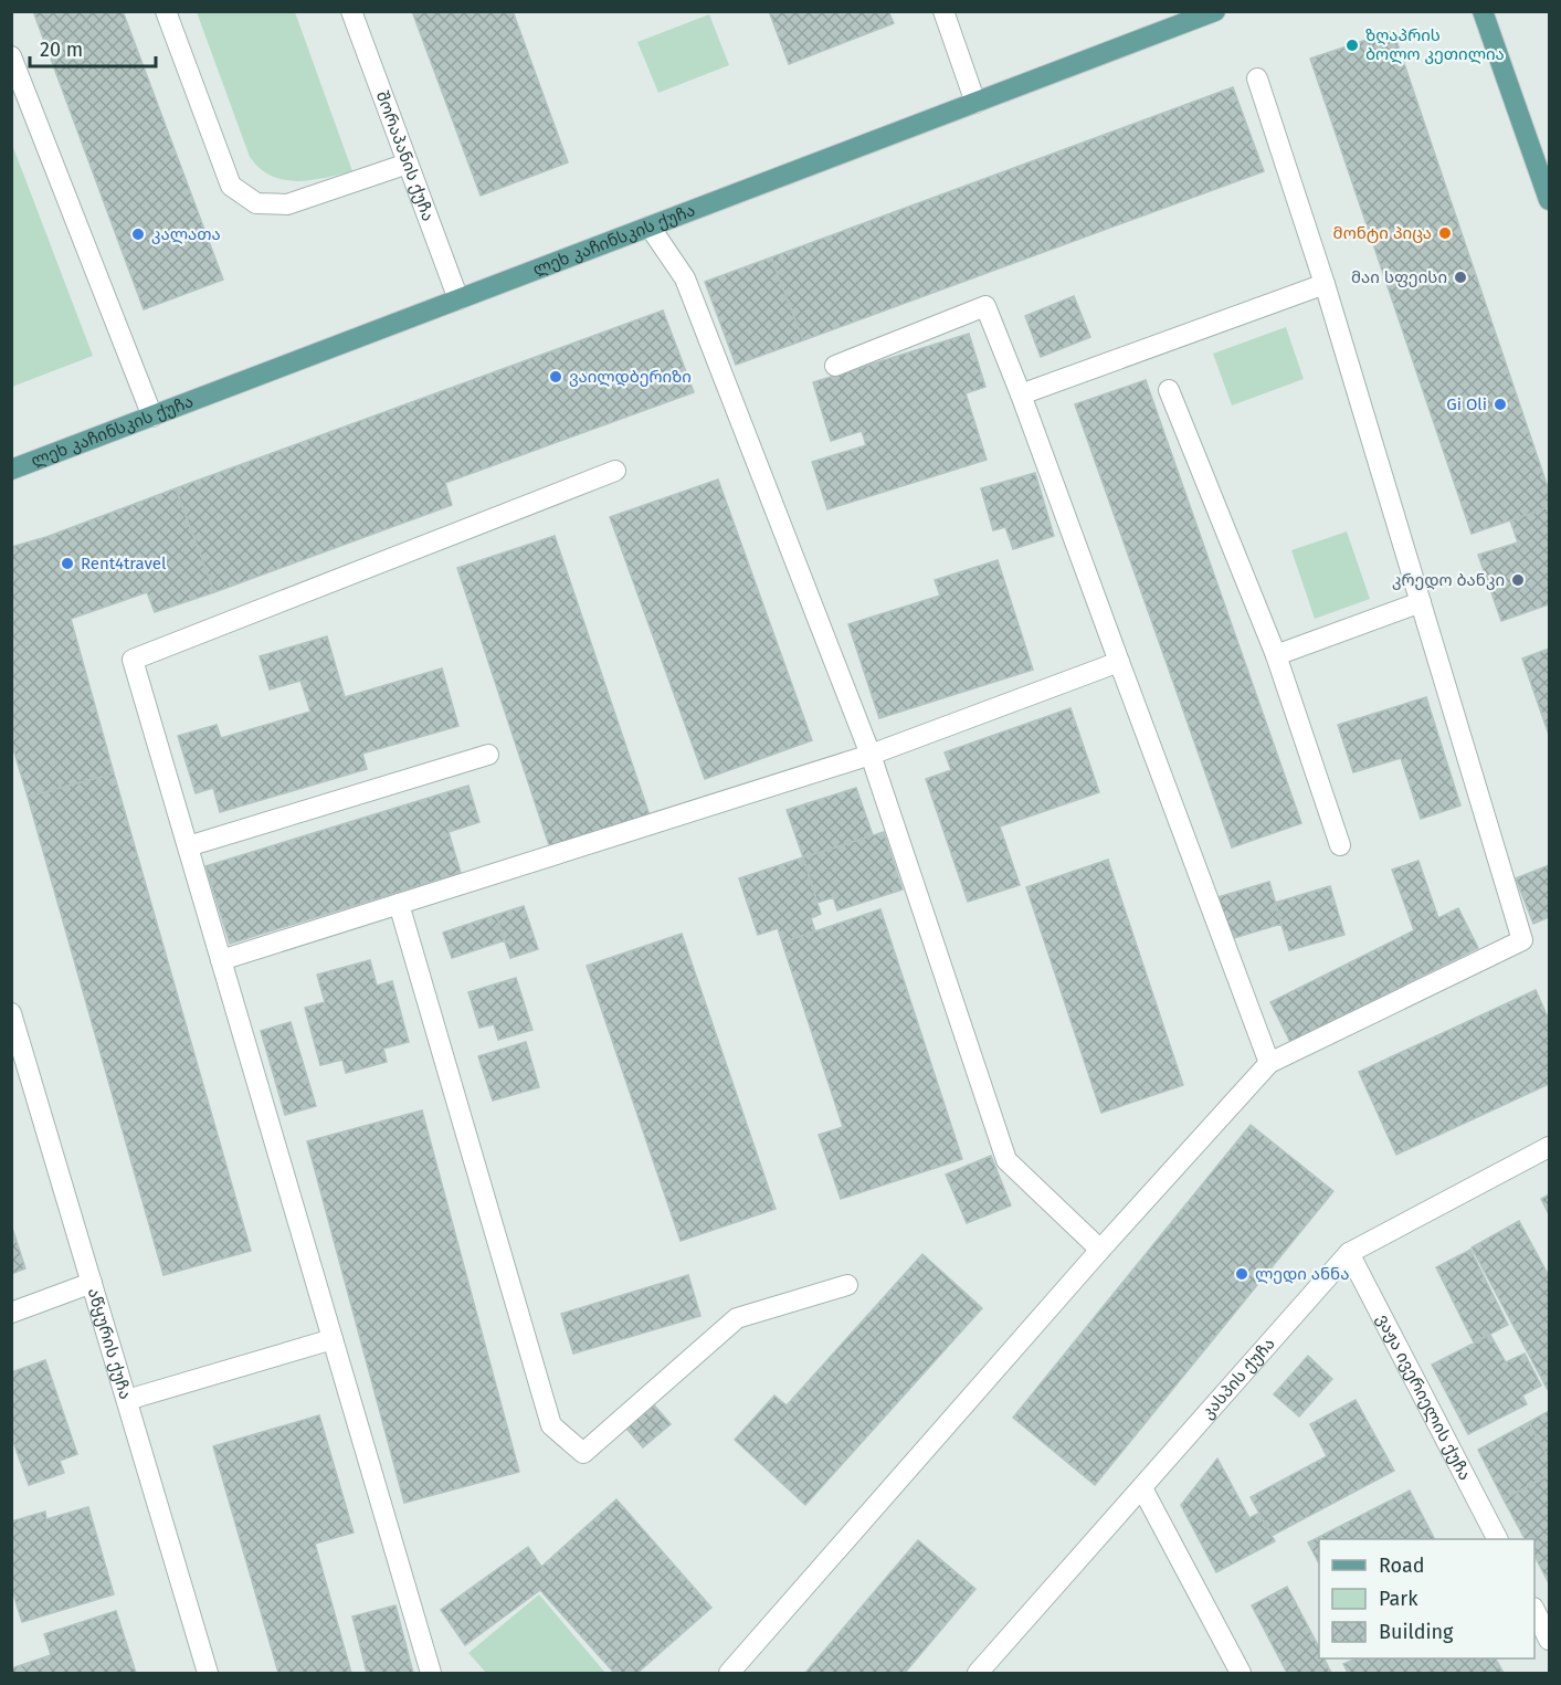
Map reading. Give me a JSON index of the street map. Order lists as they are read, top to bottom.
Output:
{
  "streets": {
    "main road": ["ლეხ კაჩინსკის ქუჩა"],
    "street": [
      "შორაპანის ქუჩა",
      "აწყურის ქუჩა",
      "კასპის ქუჩა",
      "ვაჟა ივერიელის ქუჩა"
    ]
  },
  "crossings": [
    ["შორაპანის ქუჩა", "ლეხ კაჩინსკის ქუჩა"],
    ["კასპის ქუჩა", "ვაჟა ივერიელის ქუჩა"]
  ],
  "places": [
    "ზღაპრის ბოლო კეთილია",
    "მონტი პიცა",
    "კალათა",
    "მაი სფეისი",
    "ვაილდბერიზი",
    "Gi Oli",
    "Rent4travel",
    "კრედო ბანკი",
    "ლედი ანნა"
  ],
  "legend": ["Road", "Park", "Building"],
  "scale_bar": "20 m"
}
